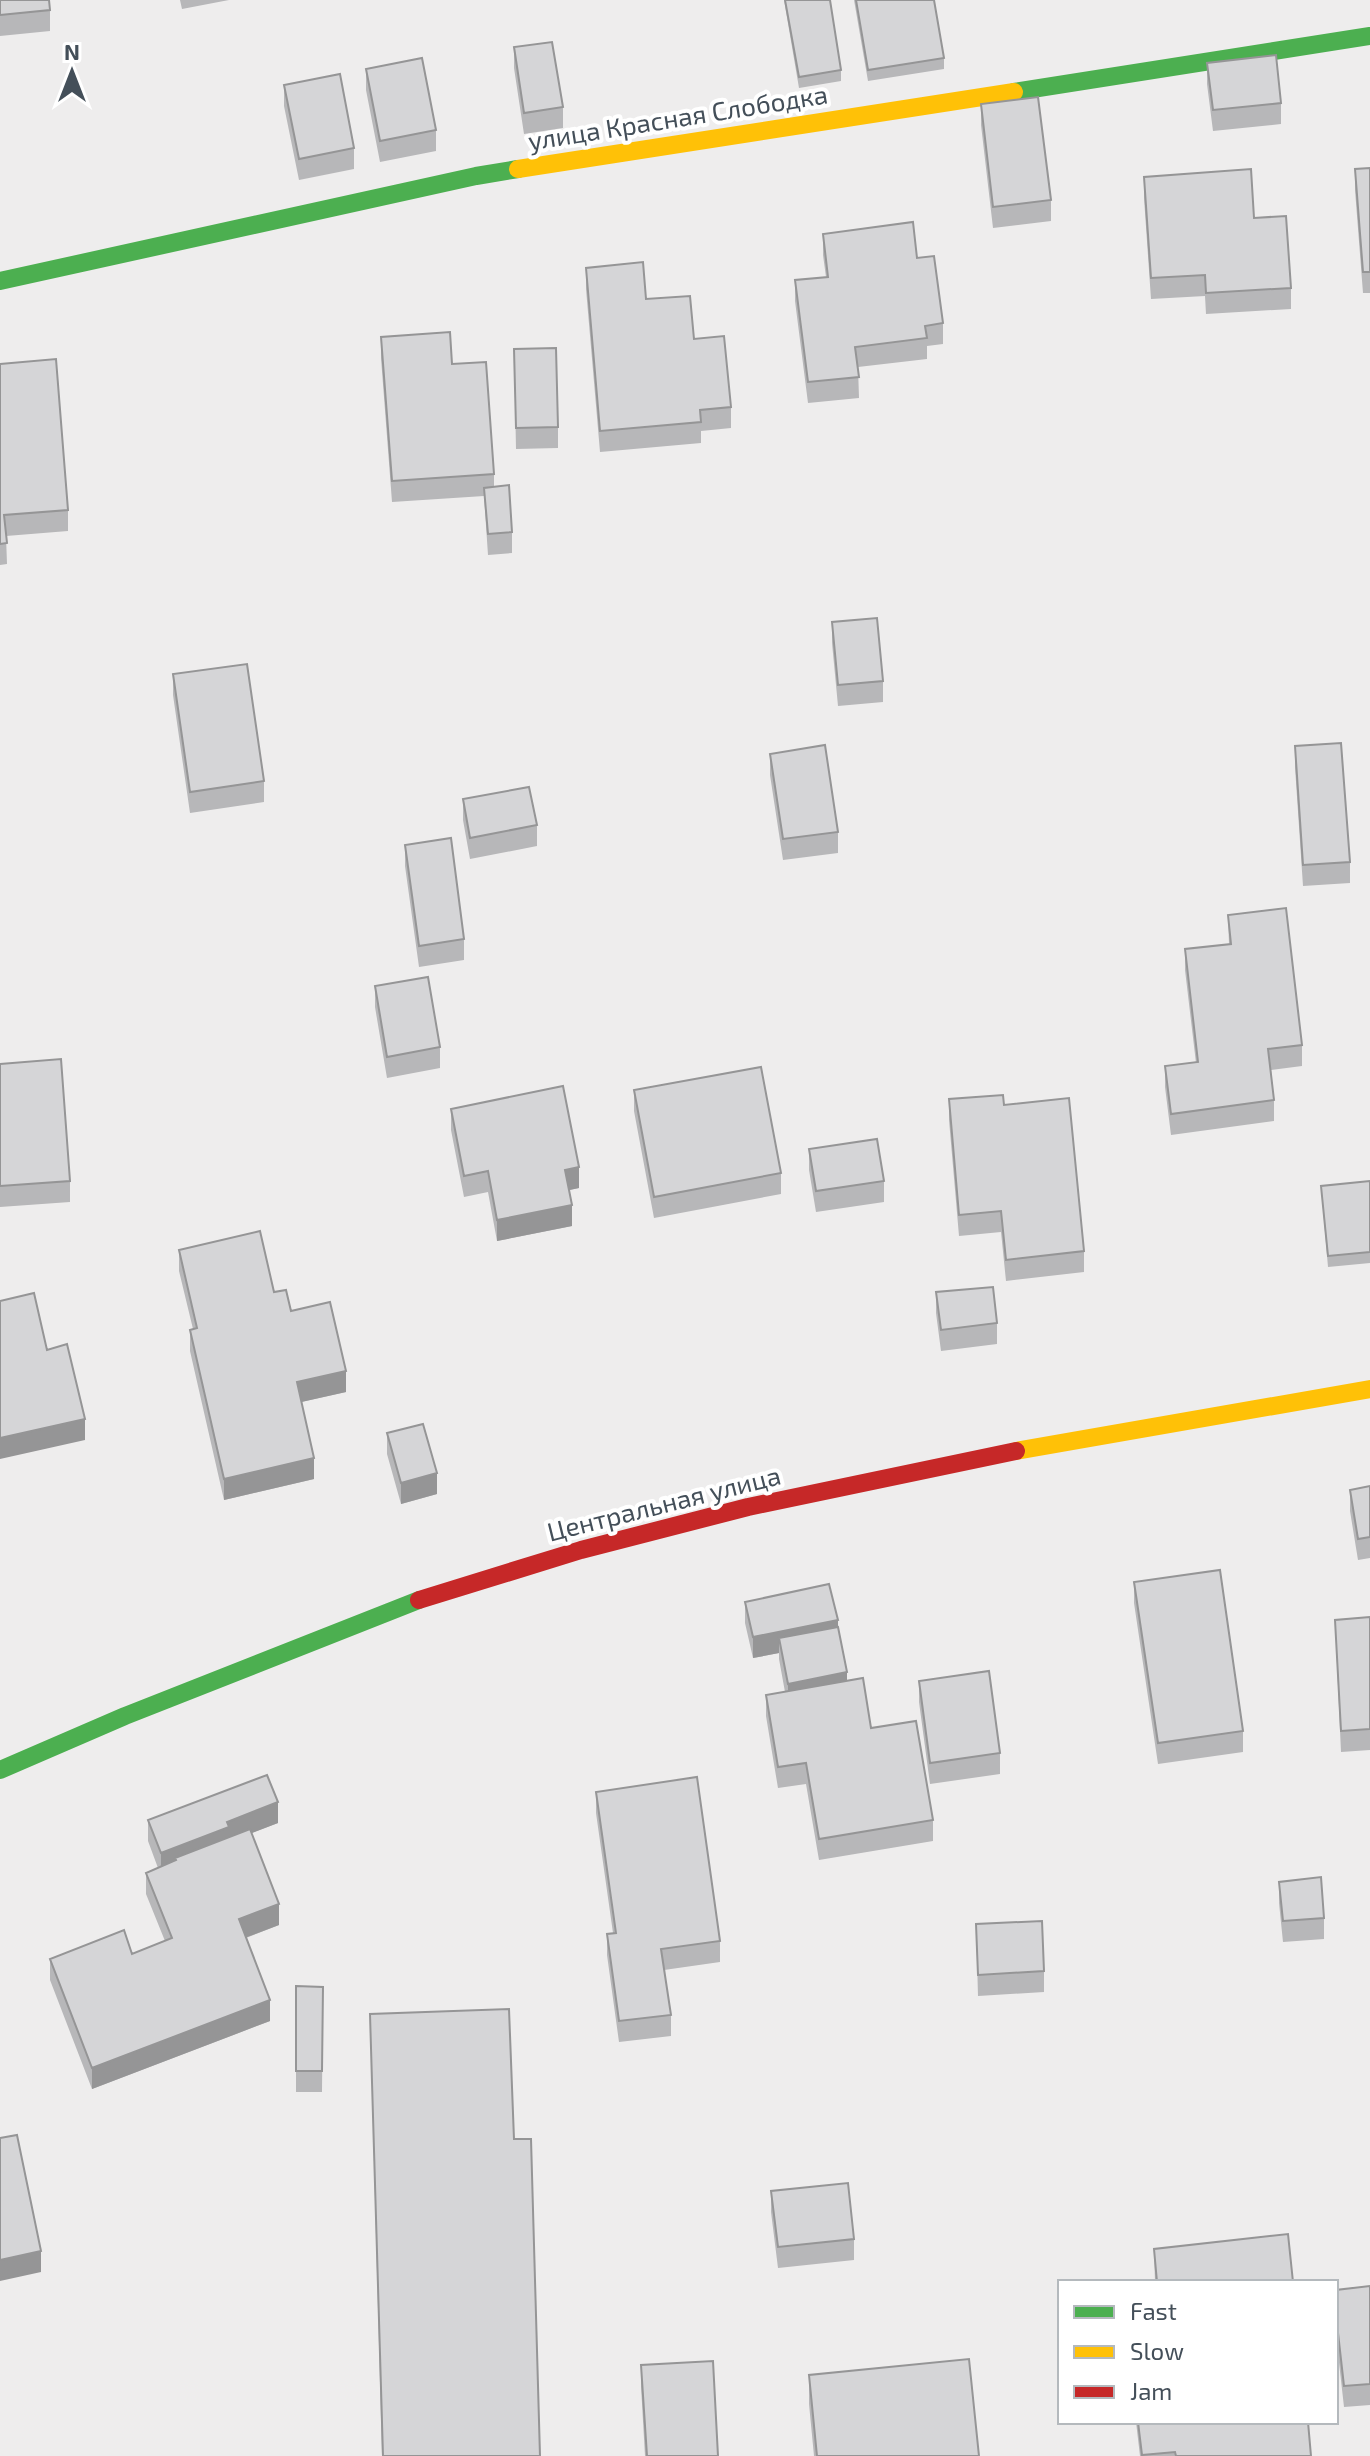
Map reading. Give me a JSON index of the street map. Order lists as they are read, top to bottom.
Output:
{
  "streets": {
    "main road": ["улица Красная Слободка", "Центральная улица"]
  },
  "legend": ["Fast", "Slow", "Jam"],
  "north": "top"
}
